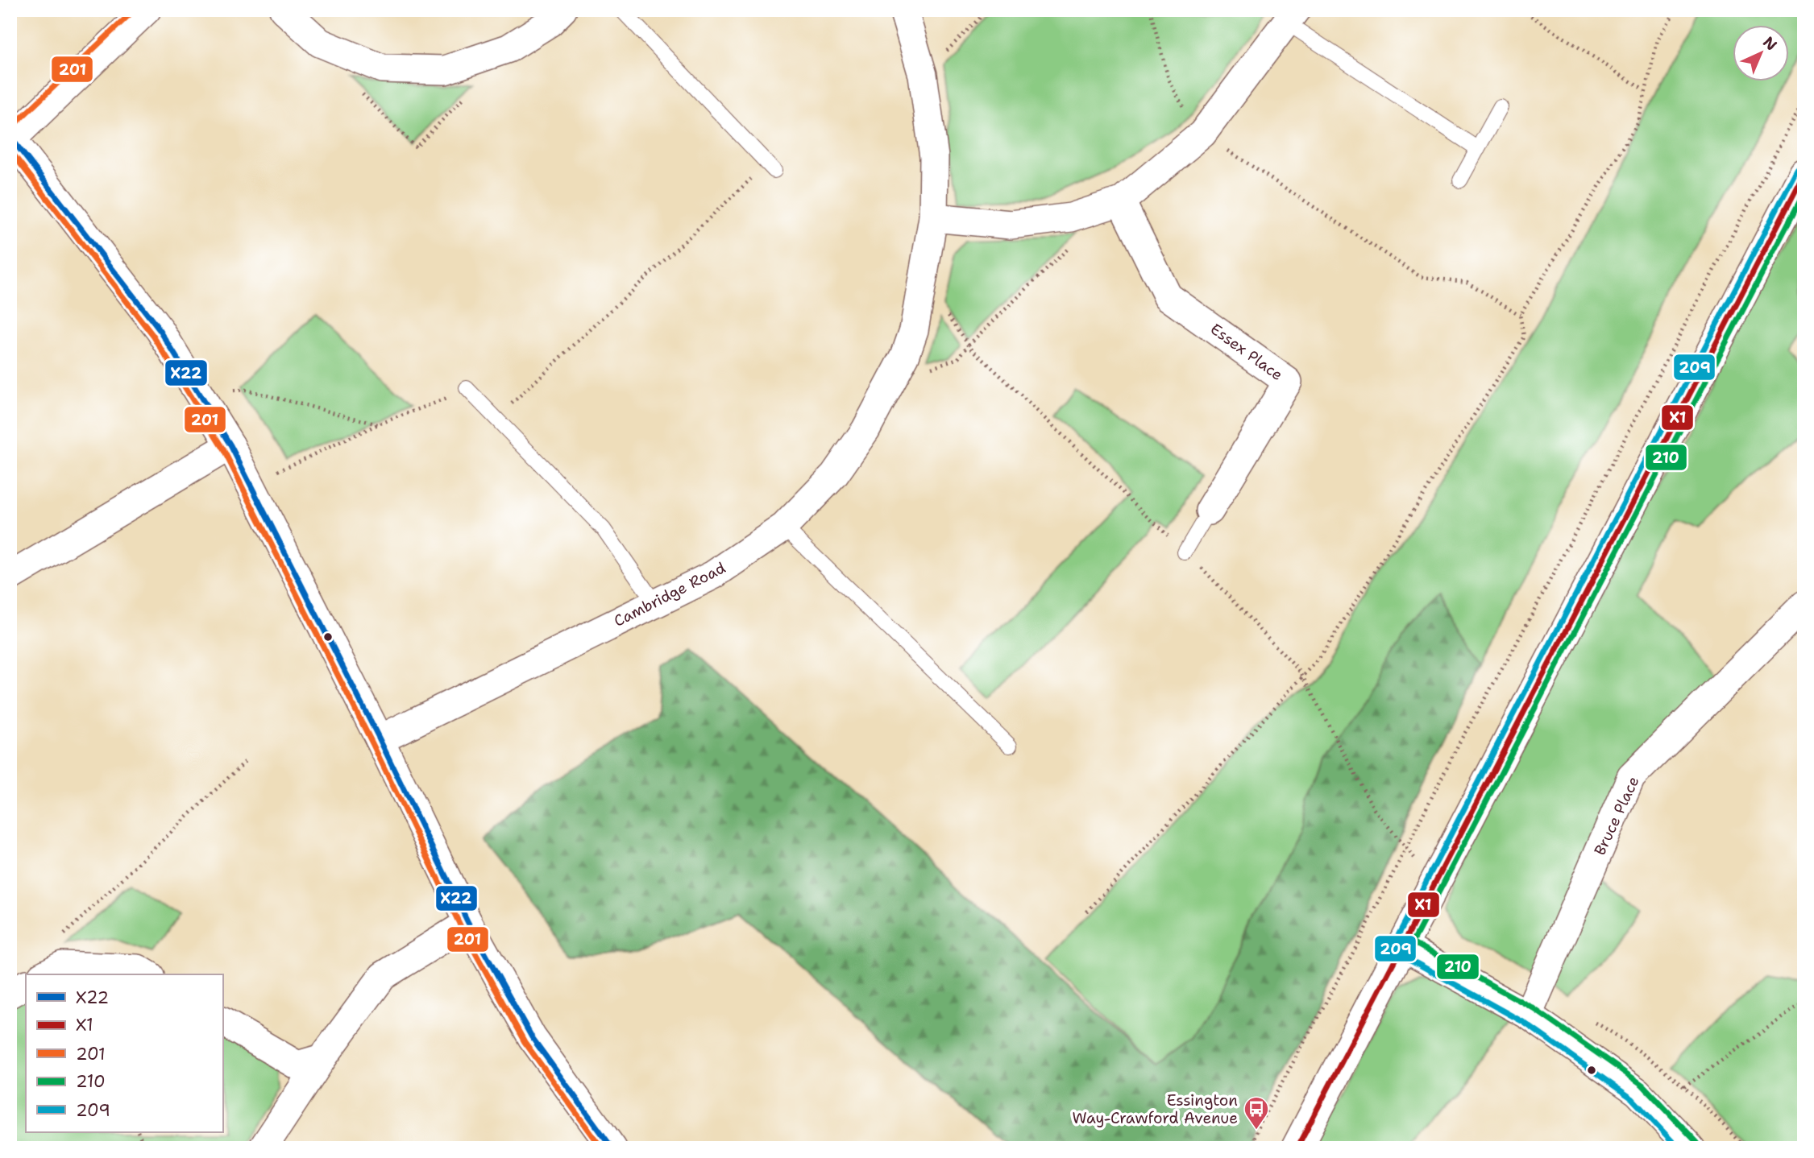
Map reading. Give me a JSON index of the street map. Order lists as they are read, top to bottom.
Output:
{
  "streets": {
    "street": ["Essex Place", "Cambridge Road", "Bruce Place"]
  },
  "places": {
    "bus stop": ["Essington Way-Crawford Avenue"]
  },
  "lines": [
    "transit line 201",
    "transit line X22",
    "transit line 209",
    "transit line X1",
    "transit line 210"
  ],
  "legend": [
    "X22",
    "X1",
    "201",
    "210",
    "209"
  ],
  "north": "top right"
}
